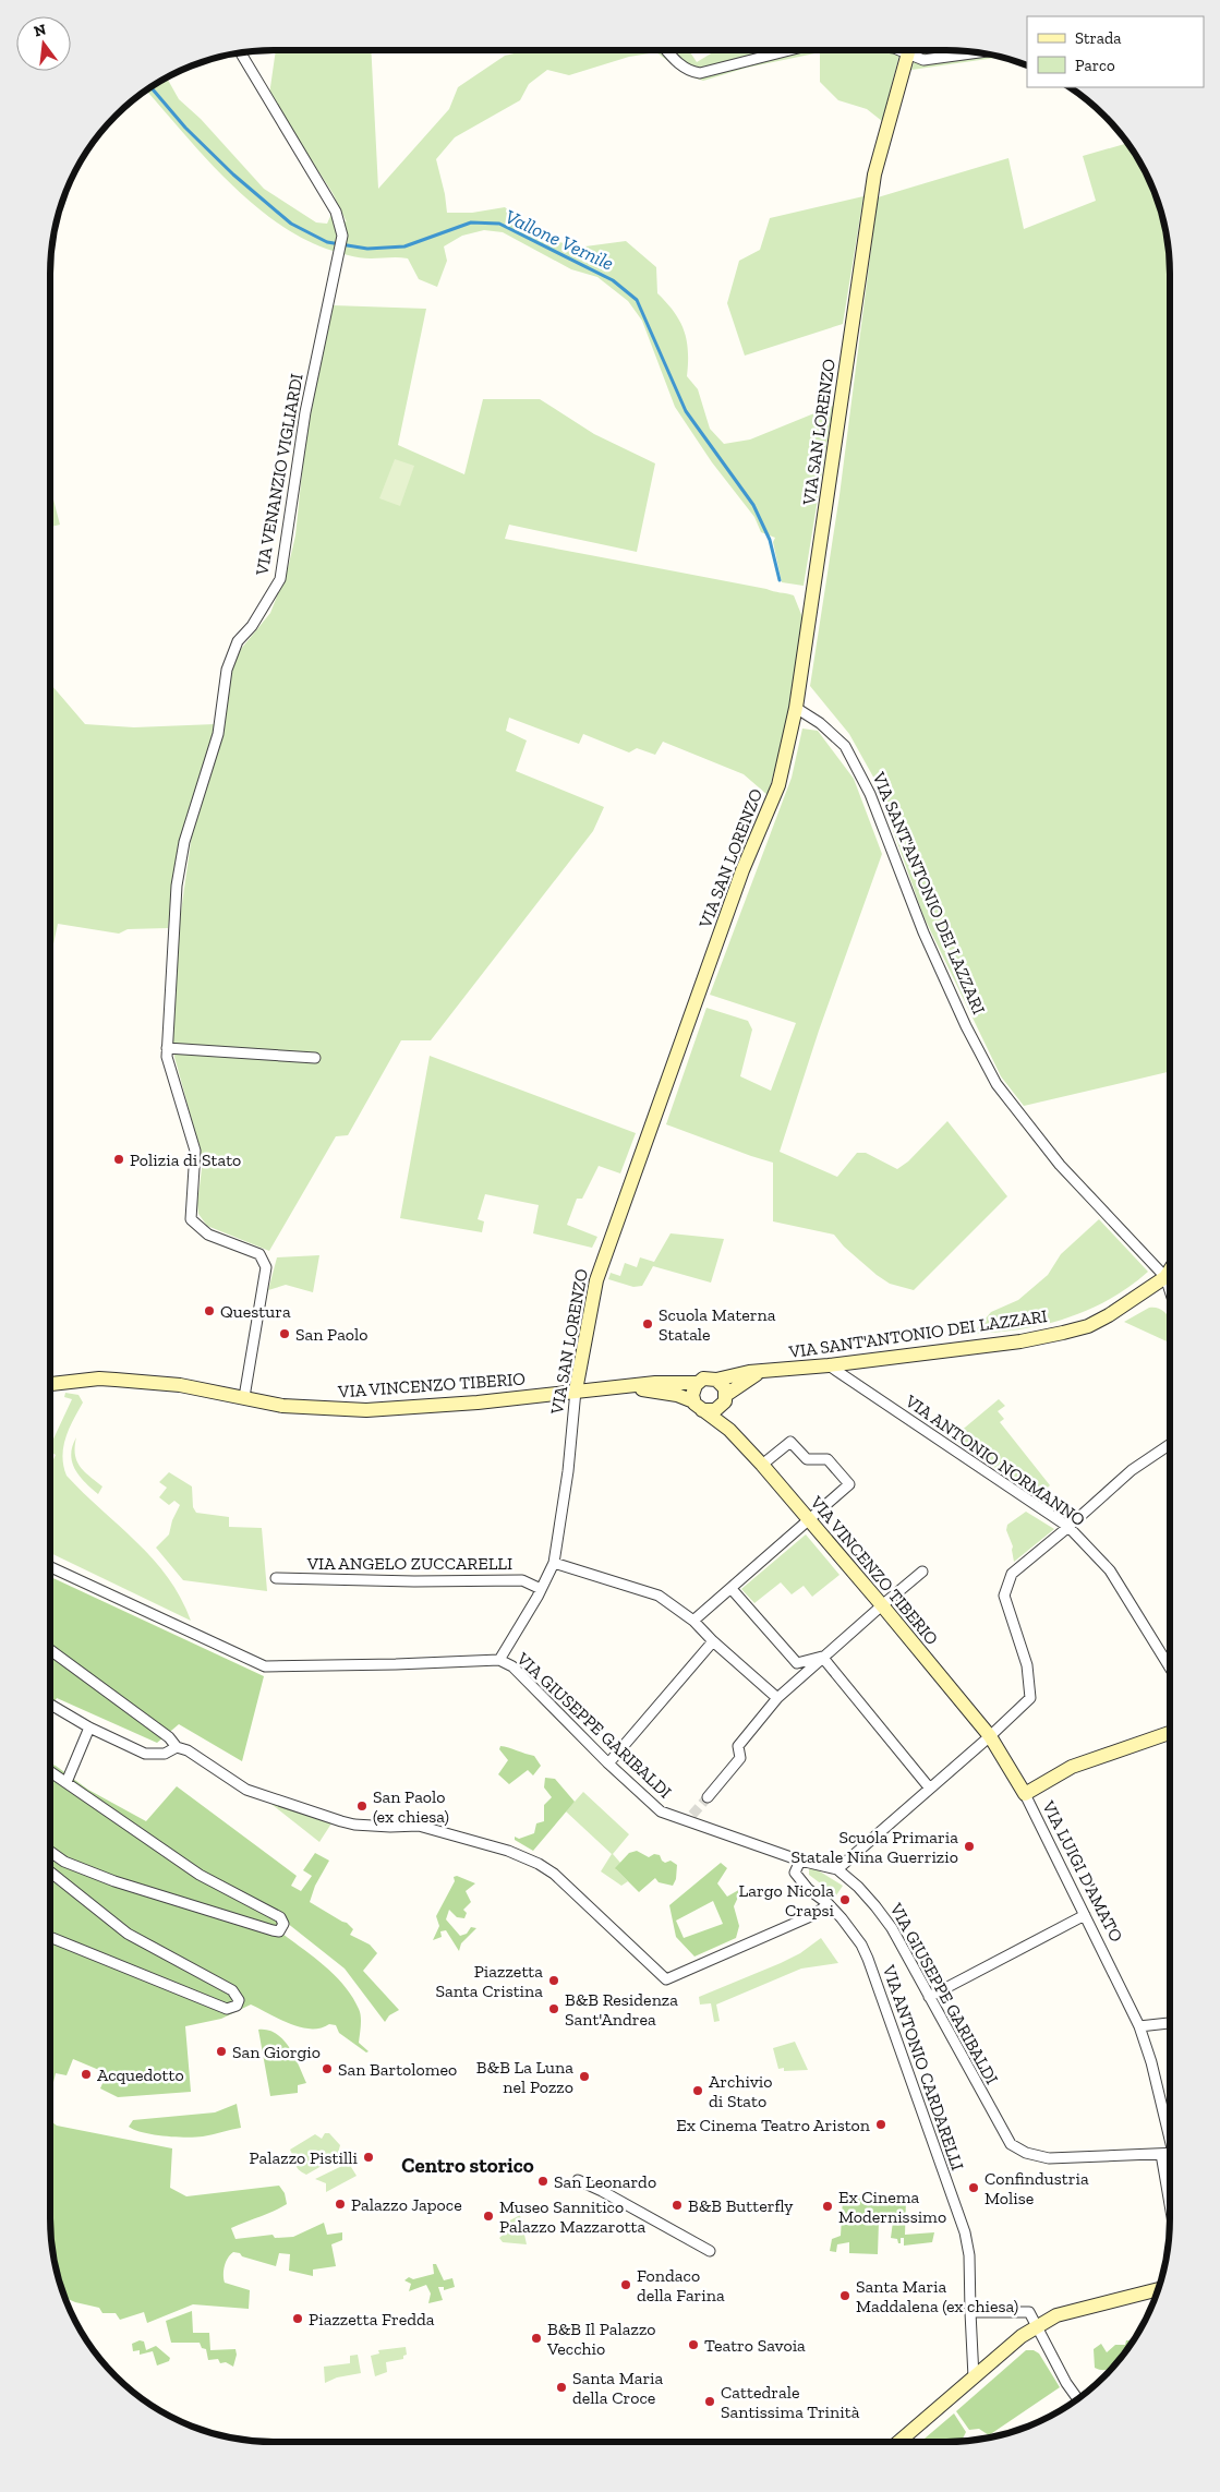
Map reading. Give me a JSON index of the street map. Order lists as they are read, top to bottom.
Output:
{
  "streets": {
    "street": [
      "VIA SAN LORENZO",
      "VIA VENANZIO VIGLIARDI",
      "VIA SANT'ANTONIO DEI LAZZARI",
      "VIA VINCENZO TIBERIO",
      "VIA ANTONIO NORMANNO",
      "VIA ANGELO ZUCCARELLI",
      "VIA GIUSEPPE GARIBALDI",
      "VIA LUIGI D'AMATO",
      "VIA ANTONIO CARDARELLI"
    ]
  },
  "crossings": [
    ["VIA SAN LORENZO", "VIA SANT'ANTONIO DEI LAZZARI"],
    ["VIA SAN LORENZO", "VIA VINCENZO TIBERIO"],
    ["VIA SAN LORENZO", "VIA ANGELO ZUCCARELLI"],
    ["VIA SAN LORENZO", "VIA GIUSEPPE GARIBALDI"],
    ["VIA VENANZIO VIGLIARDI", "VIA VINCENZO TIBERIO"],
    ["VIA SANT'ANTONIO DEI LAZZARI", "VIA VINCENZO TIBERIO"],
    ["VIA SANT'ANTONIO DEI LAZZARI", "VIA ANTONIO NORMANNO"],
    ["VIA VINCENZO TIBERIO", "VIA LUIGI D'AMATO"],
    ["VIA GIUSEPPE GARIBALDI", "VIA ANTONIO CARDARELLI"]
  ],
  "districts": ["Centro storico"],
  "water": ["Vallone Vernile"],
  "places": [
    "Polizia di Stato",
    "Questura",
    "Scuola Materna Statale",
    "San Paolo",
    "San Paolo (ex chiesa)",
    "Scuola Primaria Statale Nina Guerrizio",
    "Largo Nicola Crapsi",
    "Piazzetta Santa Cristina",
    "B&B Residenza Sant'Andrea",
    "San Giorgio",
    "San Bartolomeo",
    "Acquedotto",
    "B&B La Luna nel Pozzo",
    "Archivio di Stato",
    "Ex Cinema Teatro Ariston",
    "Palazzo Pistilli",
    "San Leonardo",
    "Confindustria Molise",
    "Palazzo Japoce",
    "B&B Butterfly",
    "Ex Cinema Modernissimo",
    "Museo Sannitico Palazzo Mazzarotta",
    "Fondaco della Farina",
    "Santa Maria Maddalena (ex chiesa)",
    "Piazzetta Fredda",
    "B&B Il Palazzo Vecchio",
    "Teatro Savoia",
    "Santa Maria della Croce",
    "Cattedrale Santissima Trinità"
  ],
  "legend": ["Strada", "Parco"],
  "north": "top"
}
